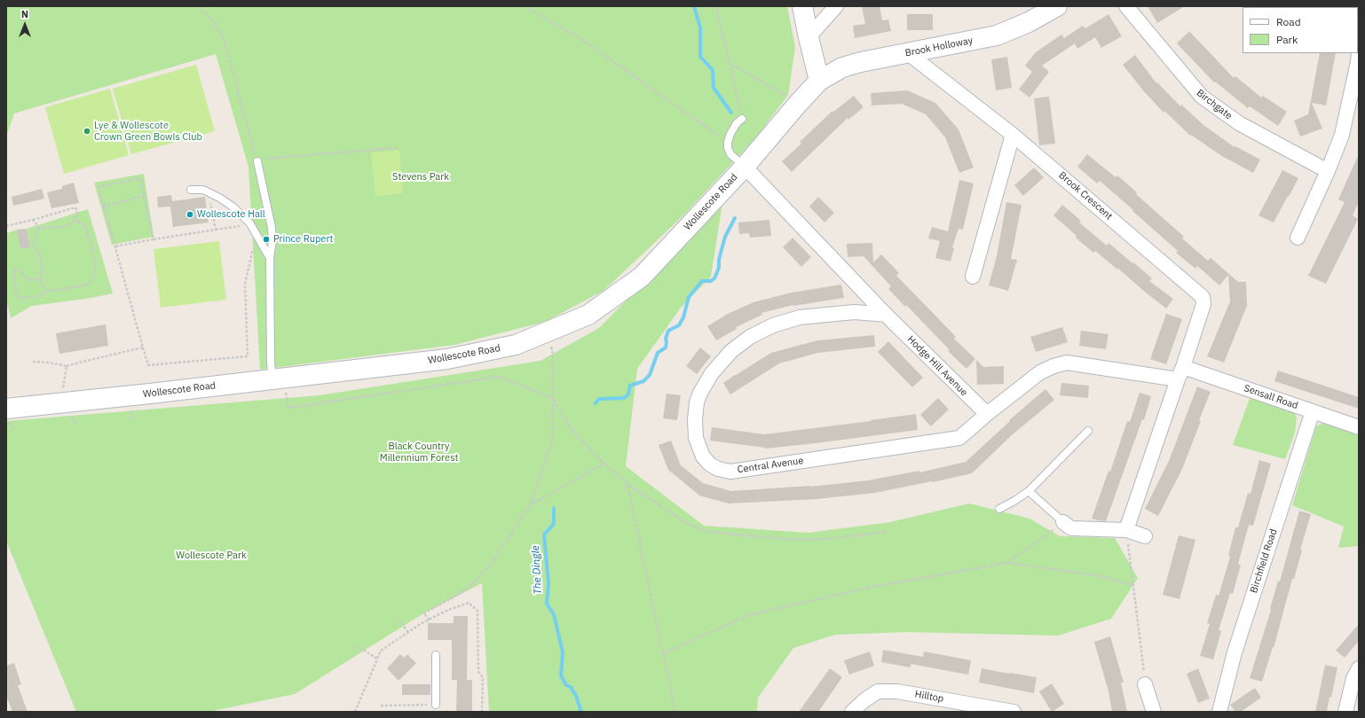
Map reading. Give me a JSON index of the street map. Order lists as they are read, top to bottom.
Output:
{
  "streets": {
    "street": [
      "Brook Holloway",
      "Birchgate",
      "Brook Crescent",
      "Wollescote Road",
      "Hodge Hill Avenue",
      "Sensall Road",
      "Central Avenue",
      "Birchfield Road",
      "Hilltop"
    ]
  },
  "crossings": [
    ["Brook Holloway", "Brook Crescent"],
    ["Brook Holloway", "Wollescote Road"],
    ["Brook Crescent", "Sensall Road"],
    ["Wollescote Road", "Hodge Hill Avenue"],
    ["Hodge Hill Avenue", "Central Avenue"],
    ["Sensall Road", "Birchfield Road"]
  ],
  "water": ["The Dingle"],
  "parks": ["Stevens Park", "Black Country Millennium Forest", "Wollescote Park"],
  "places": ["Lye & Wollescote Crown Green Bowls Club", "Wollescote Hall", "Prince Rupert"],
  "legend": ["Road", "Park"],
  "north": "top"
}
